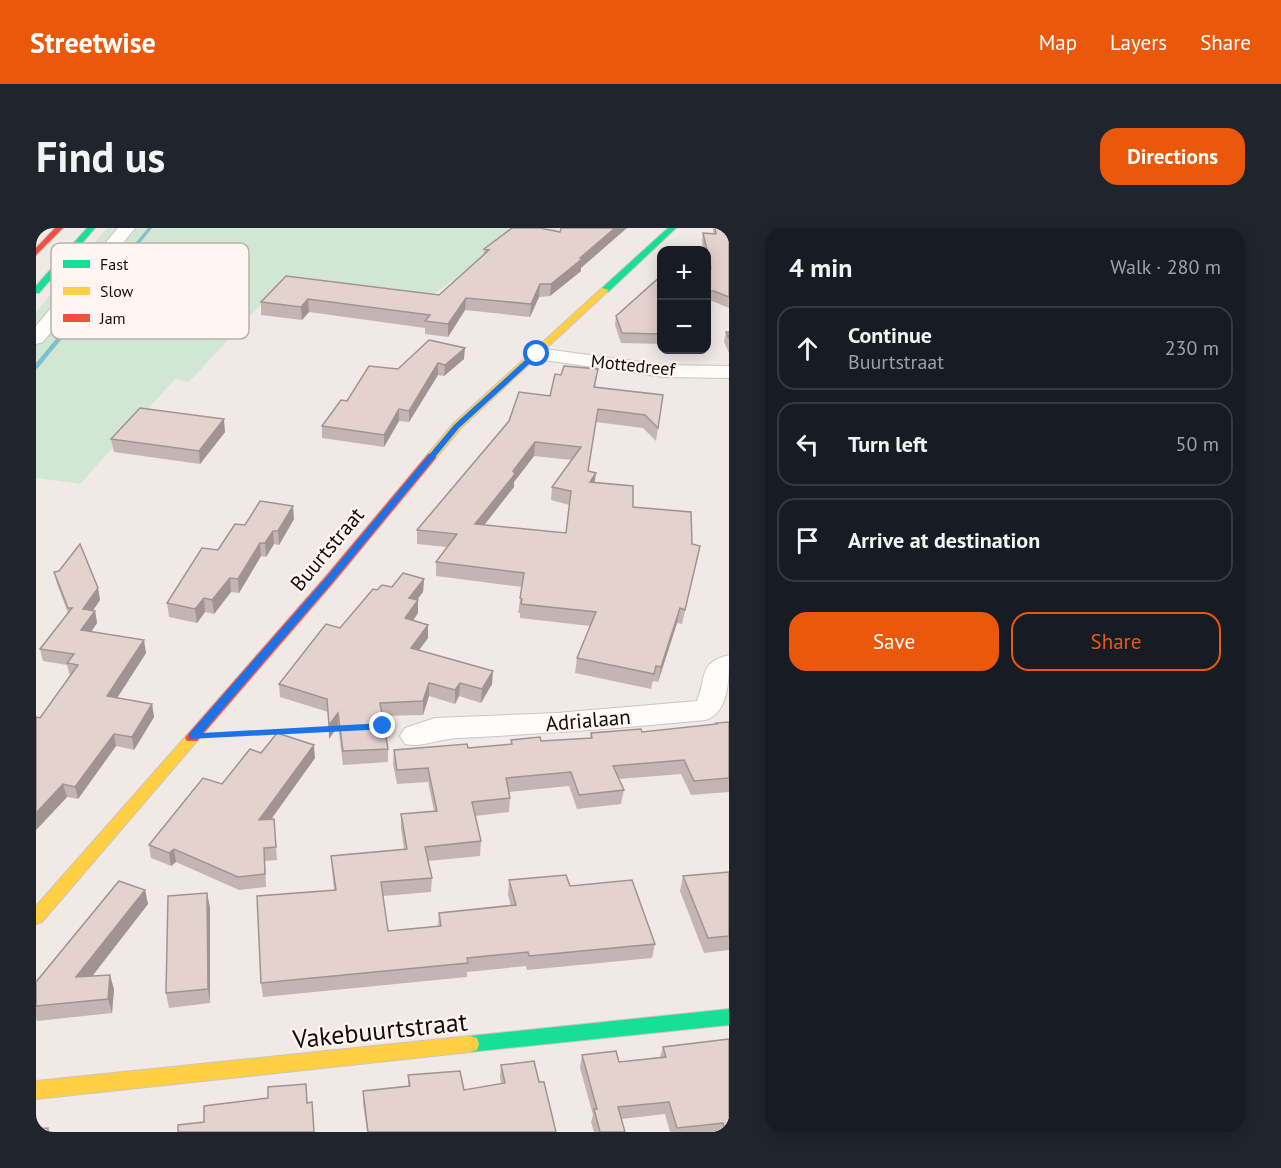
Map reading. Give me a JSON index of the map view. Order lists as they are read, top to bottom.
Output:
{
  "streets": {
    "main road": ["Buurtstraat", "Vakebuurtstraat"],
    "street": ["Mottedreef", "Adrialaan"]
  },
  "crossings": [
    ["Mottedreef", "Buurtstraat"]
  ],
  "legend": ["Fast", "Slow", "Jam"],
  "page": {
    "header": "Streetwise",
    "nav": ["Map", "Layers", "Share"],
    "buttons": [
      "Directions",
      ["Save", "Share"]
    ],
    "title": "Find us",
    "heading": ["4 min", "Walk · 280 m"],
    "map_buttons": ["+", "−"],
    "list": [
      ["Continue", "Buurtstraat", "230 m"],
      ["Turn left", "50 m"],
      "Arrive at destination"
    ]
  }
}
